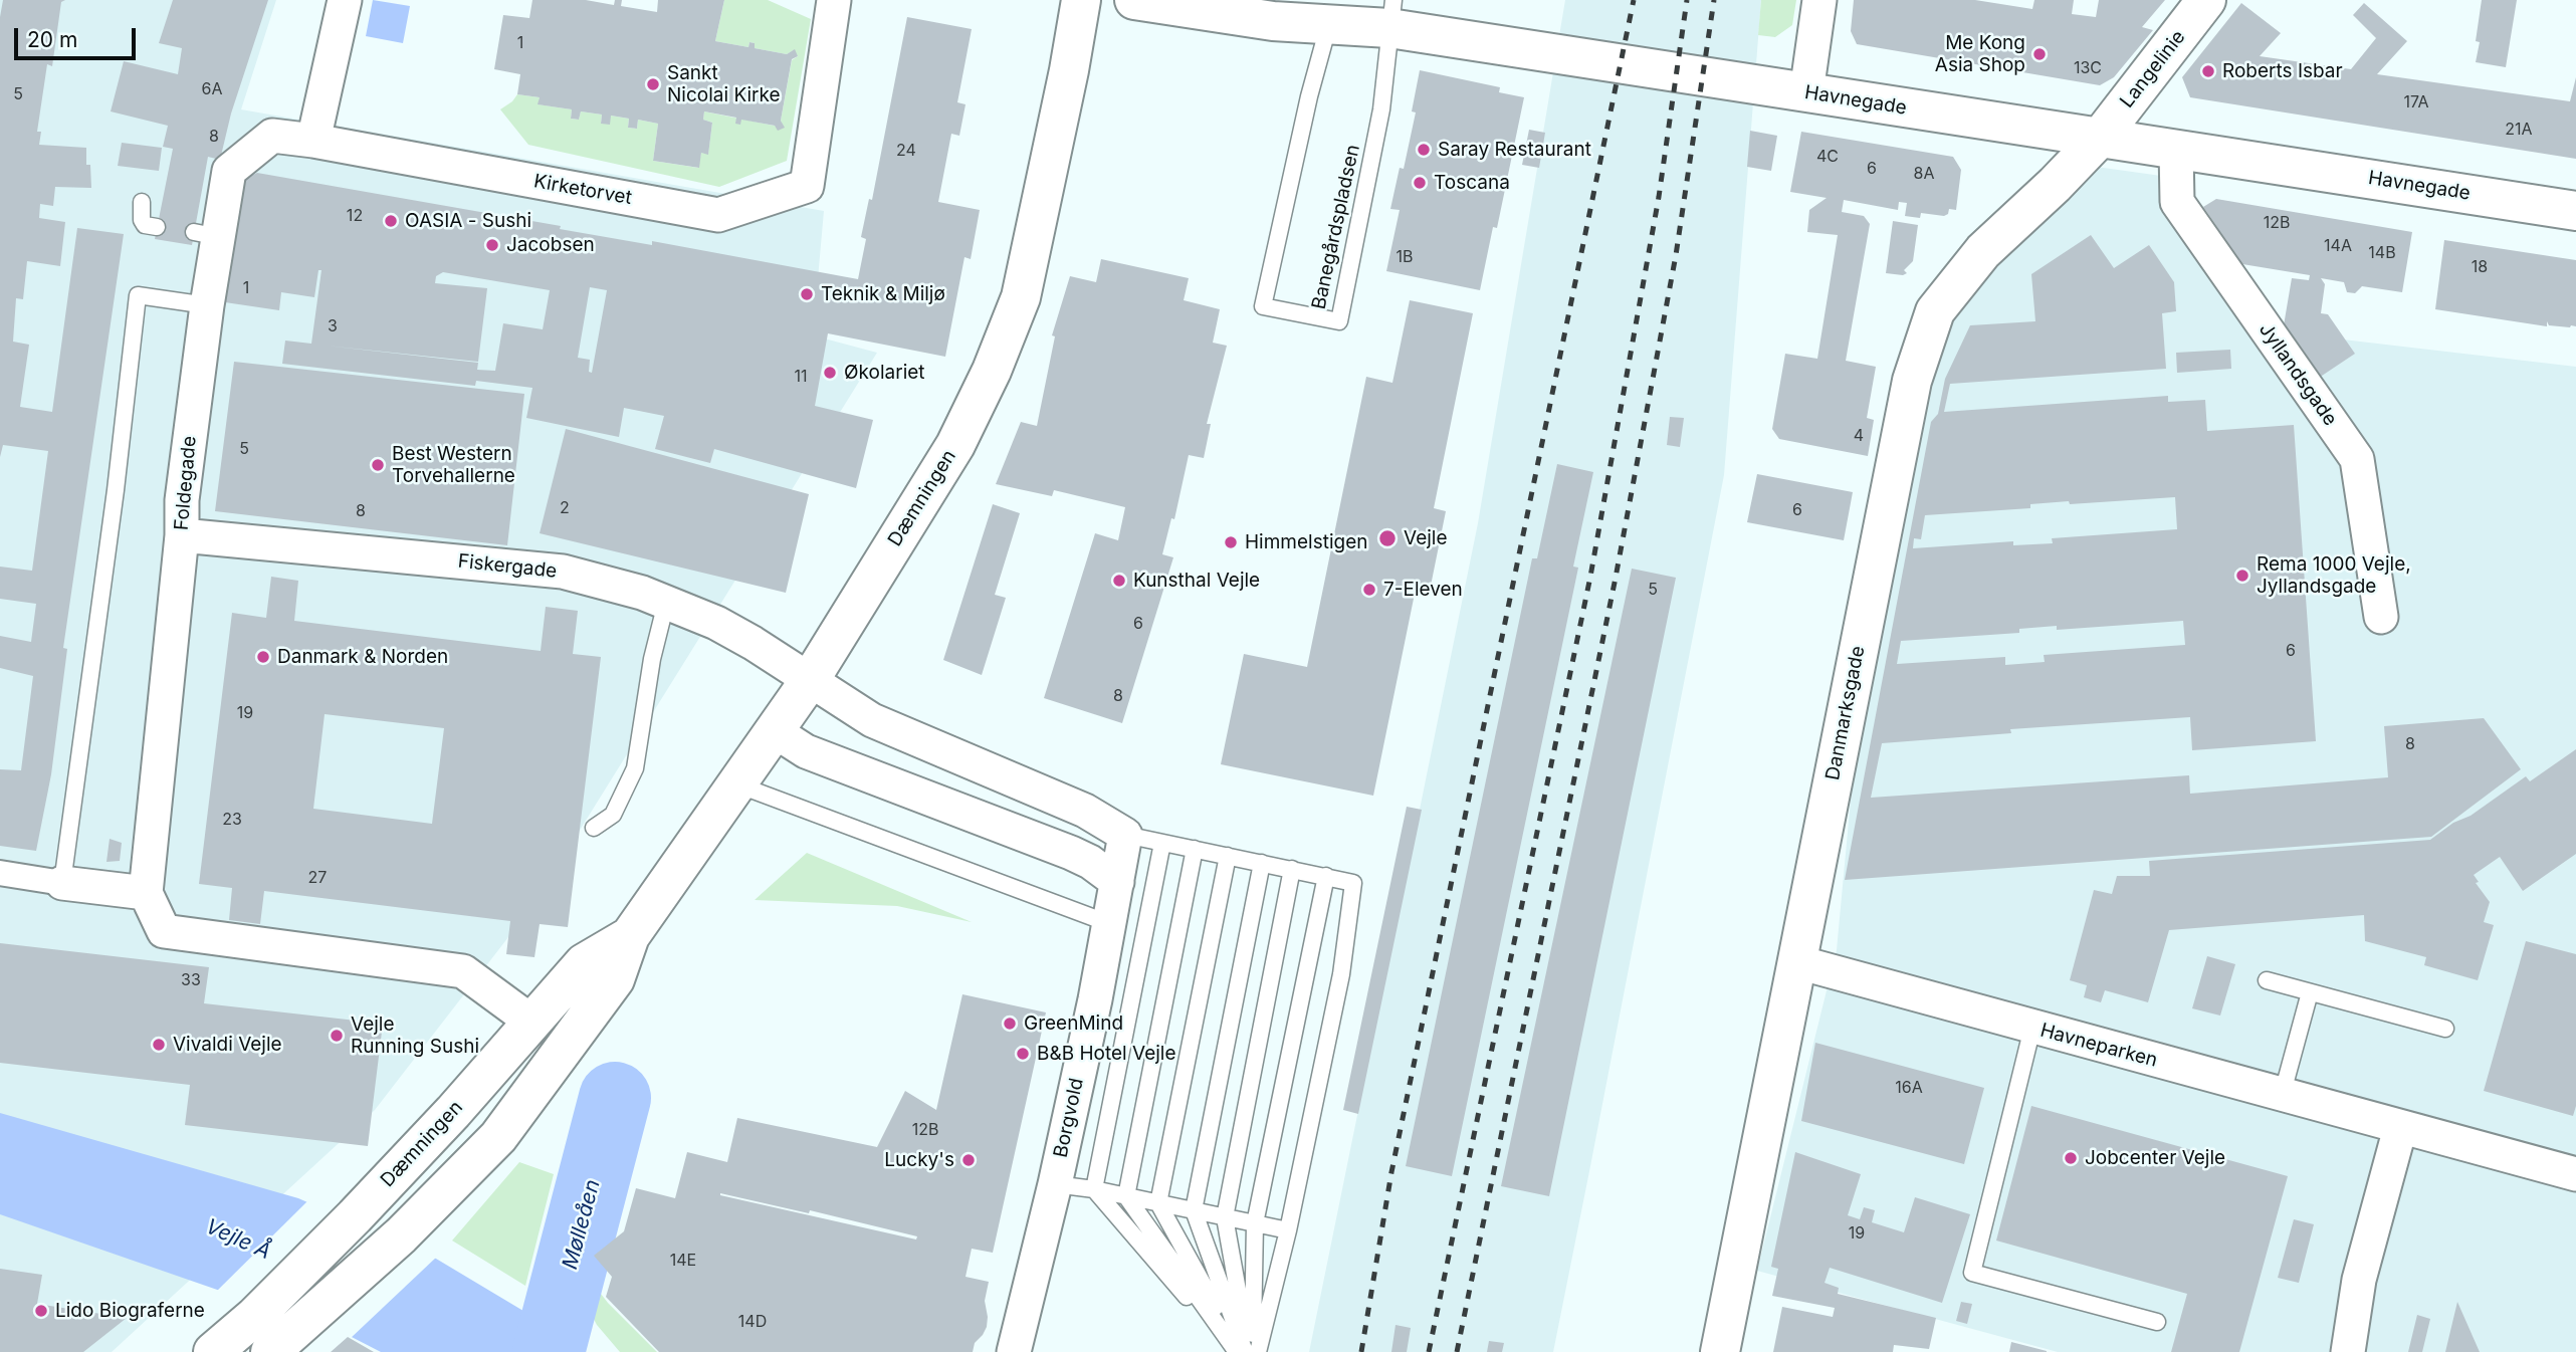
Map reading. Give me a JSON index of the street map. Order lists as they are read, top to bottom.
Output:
{
  "streets": {
    "street": [
      "Langelinie",
      "Havnegade",
      "Kirketorvet",
      "Jyllandsgade",
      "Foldegade",
      "Dæmningen",
      "Fiskergade",
      "Danmarksgade",
      "Havneparken",
      "Borgvold"
    ],
    "lane": ["Banegårdspladsen"]
  },
  "crossings": [
    ["Langelinie", "Havnegade"],
    ["Langelinie", "Danmarksgade"],
    ["Havnegade", "Banegårdspladsen"],
    ["Havnegade", "Jyllandsgade"],
    ["Havnegade", "Danmarksgade"],
    ["Kirketorvet", "Foldegade"],
    ["Foldegade", "Fiskergade"],
    ["Dæmningen", "Fiskergade"],
    ["Danmarksgade", "Havneparken"]
  ],
  "water": ["Mølleåen", "Vejle Å"],
  "places": [
    "Me Kong Asia Shop",
    "Roberts Isbar",
    "Sankt Nicolai Kirke",
    "Saray Restaurant",
    "Toscana",
    "OASIA - Sushi",
    "Jacobsen",
    "Teknik & Miljø",
    "Økolariet",
    "Best Western Torvehallerne",
    "Vejle",
    "Himmelstigen",
    "Rema 1000 Vejle, Jyllandsgade",
    "Kunsthal Vejle",
    "7-Eleven",
    "Danmark & Norden",
    "GreenMind",
    "Vejle Running Sushi",
    "Vivaldi Vejle",
    "B&B Hotel Vejle",
    "Jobcenter Vejle",
    "Lucky's",
    "Lido Biograferne"
  ],
  "house_numbers": [
    "1",
    "13C",
    "6A",
    "5",
    "17A",
    "21A",
    "8",
    "24",
    "4C",
    "6",
    "8A",
    "12",
    "12B",
    "14A",
    "14B",
    "1B",
    "18",
    "1",
    "3",
    "11",
    "4",
    "5",
    "2",
    "6",
    "8",
    "5",
    "6",
    "6",
    "8",
    "19",
    "8",
    "23",
    "27",
    "33",
    "16A",
    "12B",
    "19",
    "14E",
    "14D"
  ],
  "scale_bar": "20 m"
}
